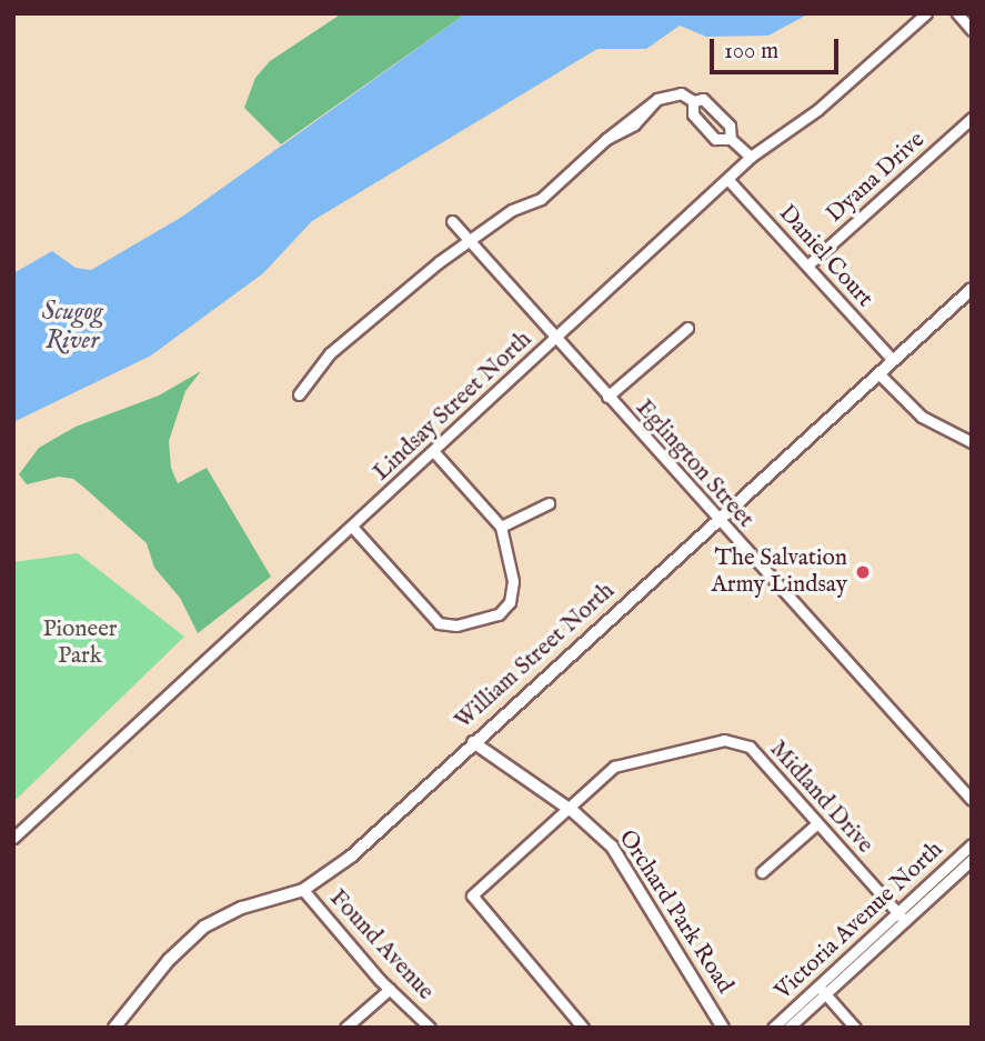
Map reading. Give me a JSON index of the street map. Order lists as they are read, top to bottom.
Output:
{
  "streets": {
    "street": [
      "Dyana Drive",
      "Daniel Court",
      "Lindsay Street North",
      "Eglington Street",
      "William Street North",
      "Midland Drive",
      "Orchard Park Road",
      "Victoria Avenue North",
      "Found Avenue"
    ]
  },
  "crossings": [
    ["Dyana Drive", "Daniel Court"],
    ["Daniel Court", "Lindsay Street North"],
    ["Daniel Court", "William Street North"],
    ["Lindsay Street North", "Eglington Street"],
    ["Eglington Street", "William Street North"],
    ["William Street North", "Orchard Park Road"],
    ["William Street North", "Found Avenue"],
    ["Midland Drive", "Orchard Park Road"],
    ["Midland Drive", "Victoria Avenue North"]
  ],
  "water": ["Scugog River"],
  "parks": ["Pioneer Park"],
  "places": ["The Salvation Army Lindsay"],
  "scale_bar": "100 m"
}
